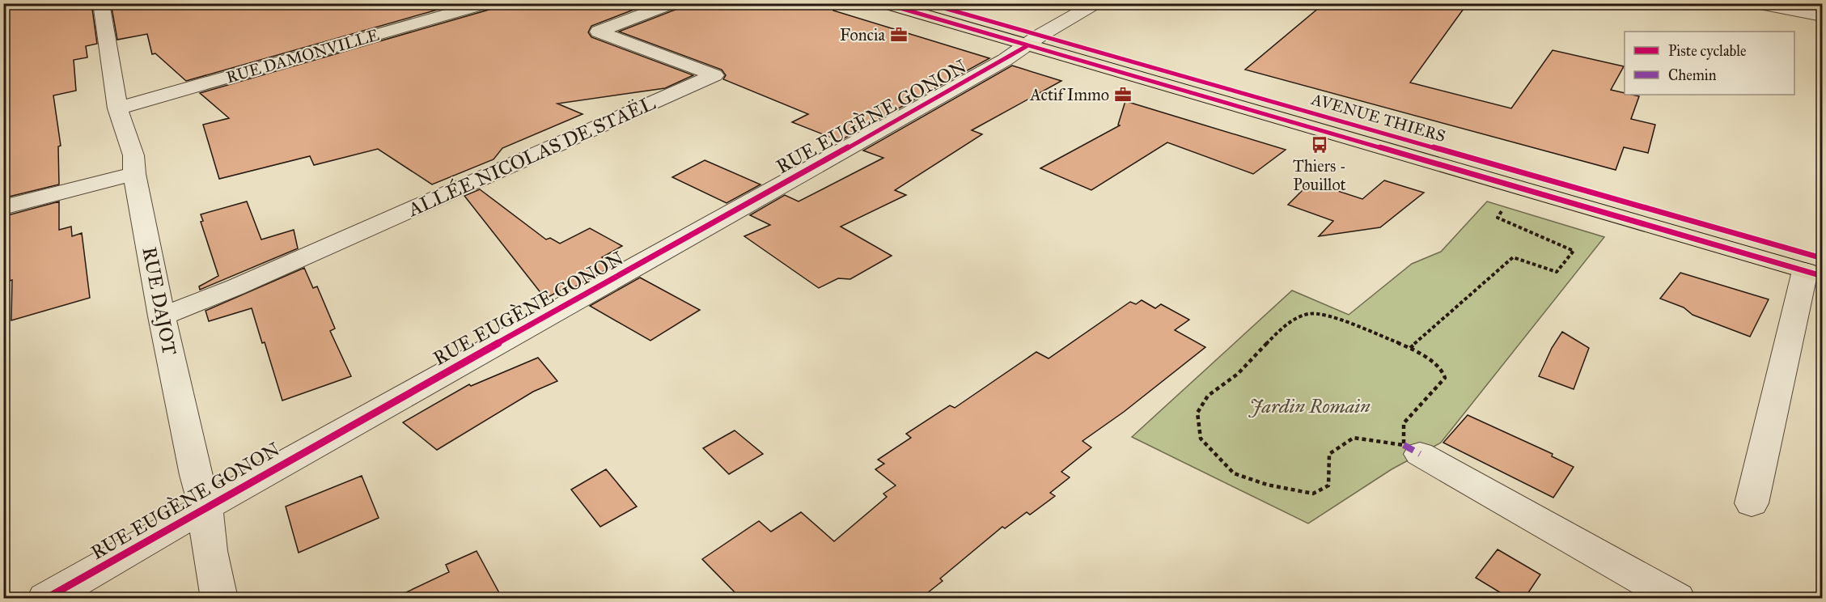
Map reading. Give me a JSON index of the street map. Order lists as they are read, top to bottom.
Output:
{
  "streets": {
    "main road": ["AVENUE THIERS"],
    "street": [
      "RUE DAMONVILLE",
      "RUE EUGÈNE GONON",
      "ALLÉE NICOLAS DE STAËL",
      "RUE DAJOT"
    ]
  },
  "crossings": [
    ["RUE DAMONVILLE", "RUE DAJOT"],
    ["RUE EUGÈNE GONON", "AVENUE THIERS"],
    ["RUE EUGÈNE GONON", "RUE DAJOT"],
    ["ALLÉE NICOLAS DE STAËL", "RUE DAJOT"]
  ],
  "parks": ["Jardin Romain"],
  "places": {
    "office": ["Foncia", "Actif Immo"],
    "bus stop": ["Thiers - Pouillot"]
  },
  "legend": ["Piste cyclable", "Chemin"]
}
